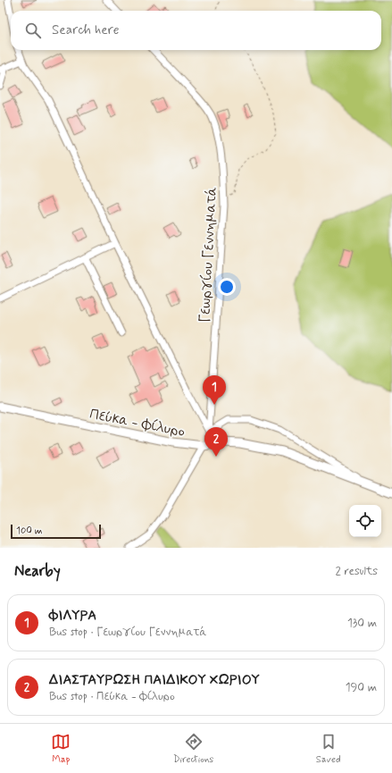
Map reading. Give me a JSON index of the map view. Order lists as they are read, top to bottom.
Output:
{
  "streets": {
    "main road": ["Πεύκα - Φίλυρο"],
    "street": ["Γεωργίου Γεννηματά"]
  },
  "crossings": [
    ["Γεωργίου Γεννηματά", "Πεύκα - Φίλυρο"]
  ],
  "scale_bar": "100 m",
  "page": {
    "search": "Search here",
    "pins": ["1", "2"],
    "scale": "100 m",
    "heading": ["Nearby", "2 results"],
    "list": [
      {
        "mark": "1",
        "name": "ΦΙΛΥΡΑ",
        "note": "Bus stop · Γεωργίου Γεννηματά",
        "value": "130 m"
      },
      {
        "mark": "2",
        "name": "ΔΙΑΣΤΑΥΡΩΣΗ ΠΑΙΔΙΚΟΥ ΧΩΡΙΟΥ",
        "note": "Bus stop · Πεύκα - Φίλυρο",
        "value": "190 m"
      }
    ],
    "nav": ["Map", "Directions", "Saved"]
  }
}
